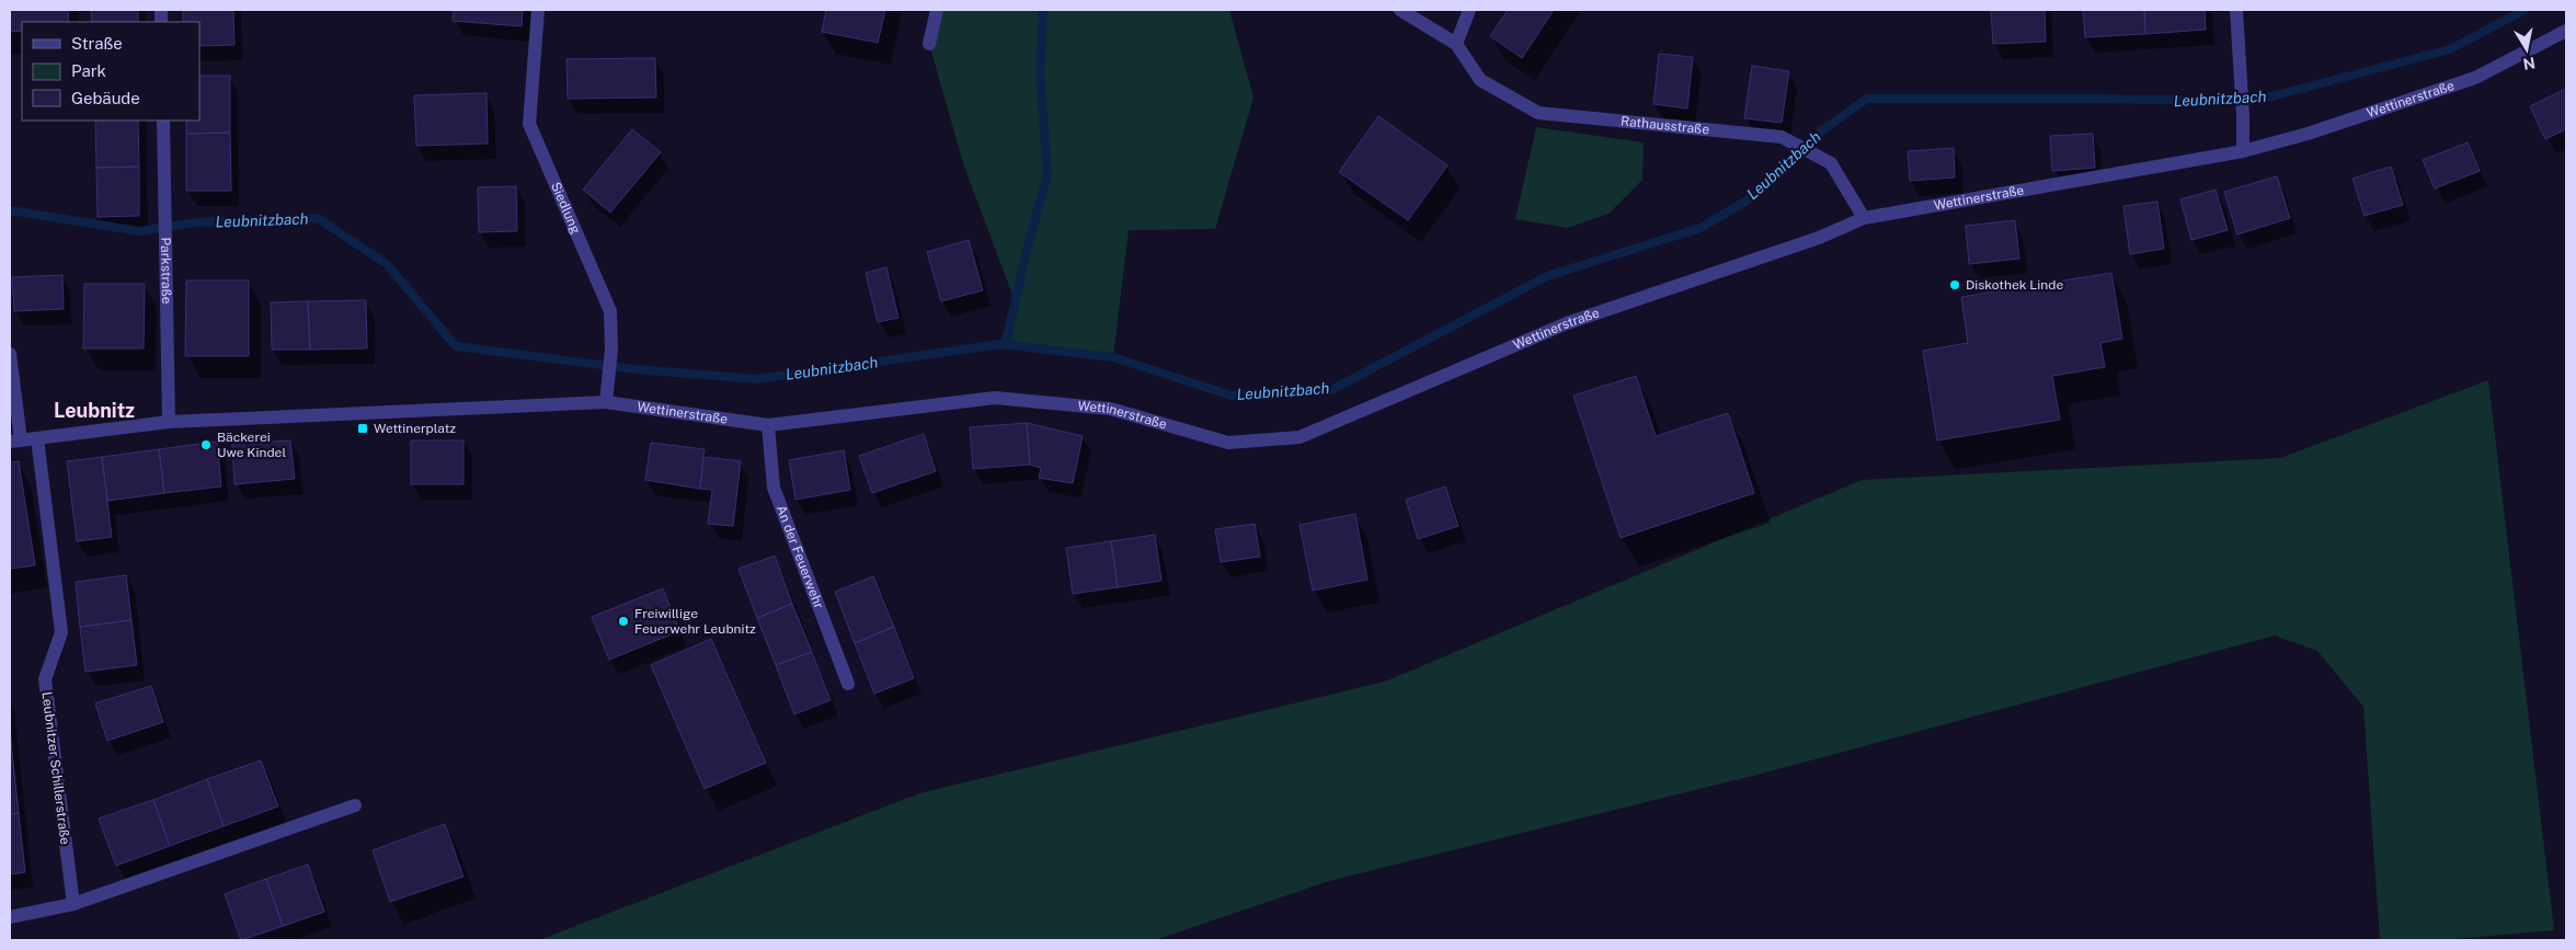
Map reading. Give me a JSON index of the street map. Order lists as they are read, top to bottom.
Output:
{
  "streets": {
    "street": [
      "Wettinerstraße",
      "Rathausstraße",
      "Siedlung",
      "Parkstraße",
      "An der Feuerwehr",
      "Leubnitzer Schillerstraße"
    ]
  },
  "crossings": [
    ["Wettinerstraße", "Rathausstraße"],
    ["Wettinerstraße", "Siedlung"],
    ["Wettinerstraße", "Parkstraße"],
    ["Wettinerstraße", "An der Feuerwehr"]
  ],
  "districts": ["Leubnitz"],
  "water": ["Leubnitzbach"],
  "places": {
    "other": ["Diskothek Linde", "Bäckerei Uwe Kindel", "Freiwillige Feuerwehr Leubnitz"],
    "transit": ["Wettinerplatz"]
  },
  "legend": ["Straße", "Park", "Gebäude"],
  "north": "bottom"
}
